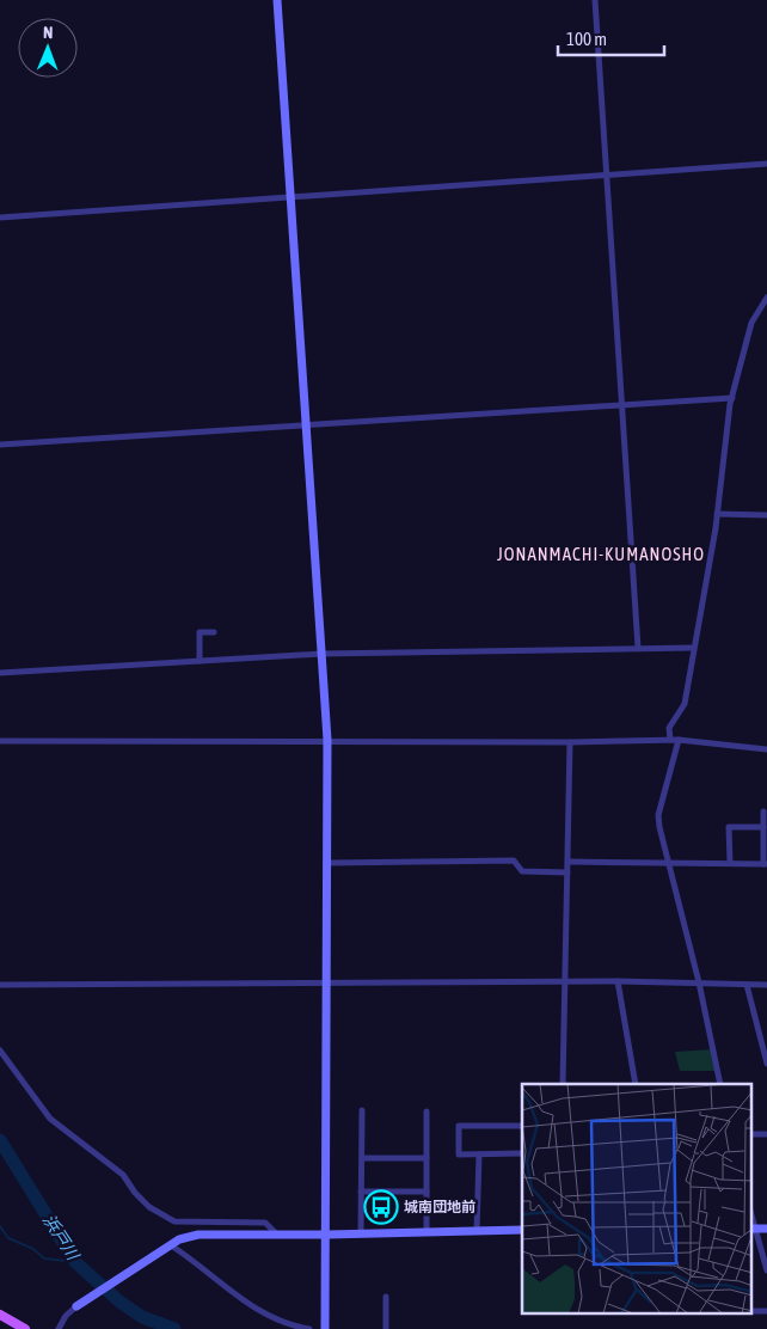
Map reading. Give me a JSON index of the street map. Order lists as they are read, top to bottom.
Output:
{
  "districts": ["JONANMACHI-KUMANOSHO"],
  "water": ["浜戸川"],
  "places": {
    "bus stop": ["城南団地前"]
  },
  "scale_bar": "100 m",
  "north": "top"
}
